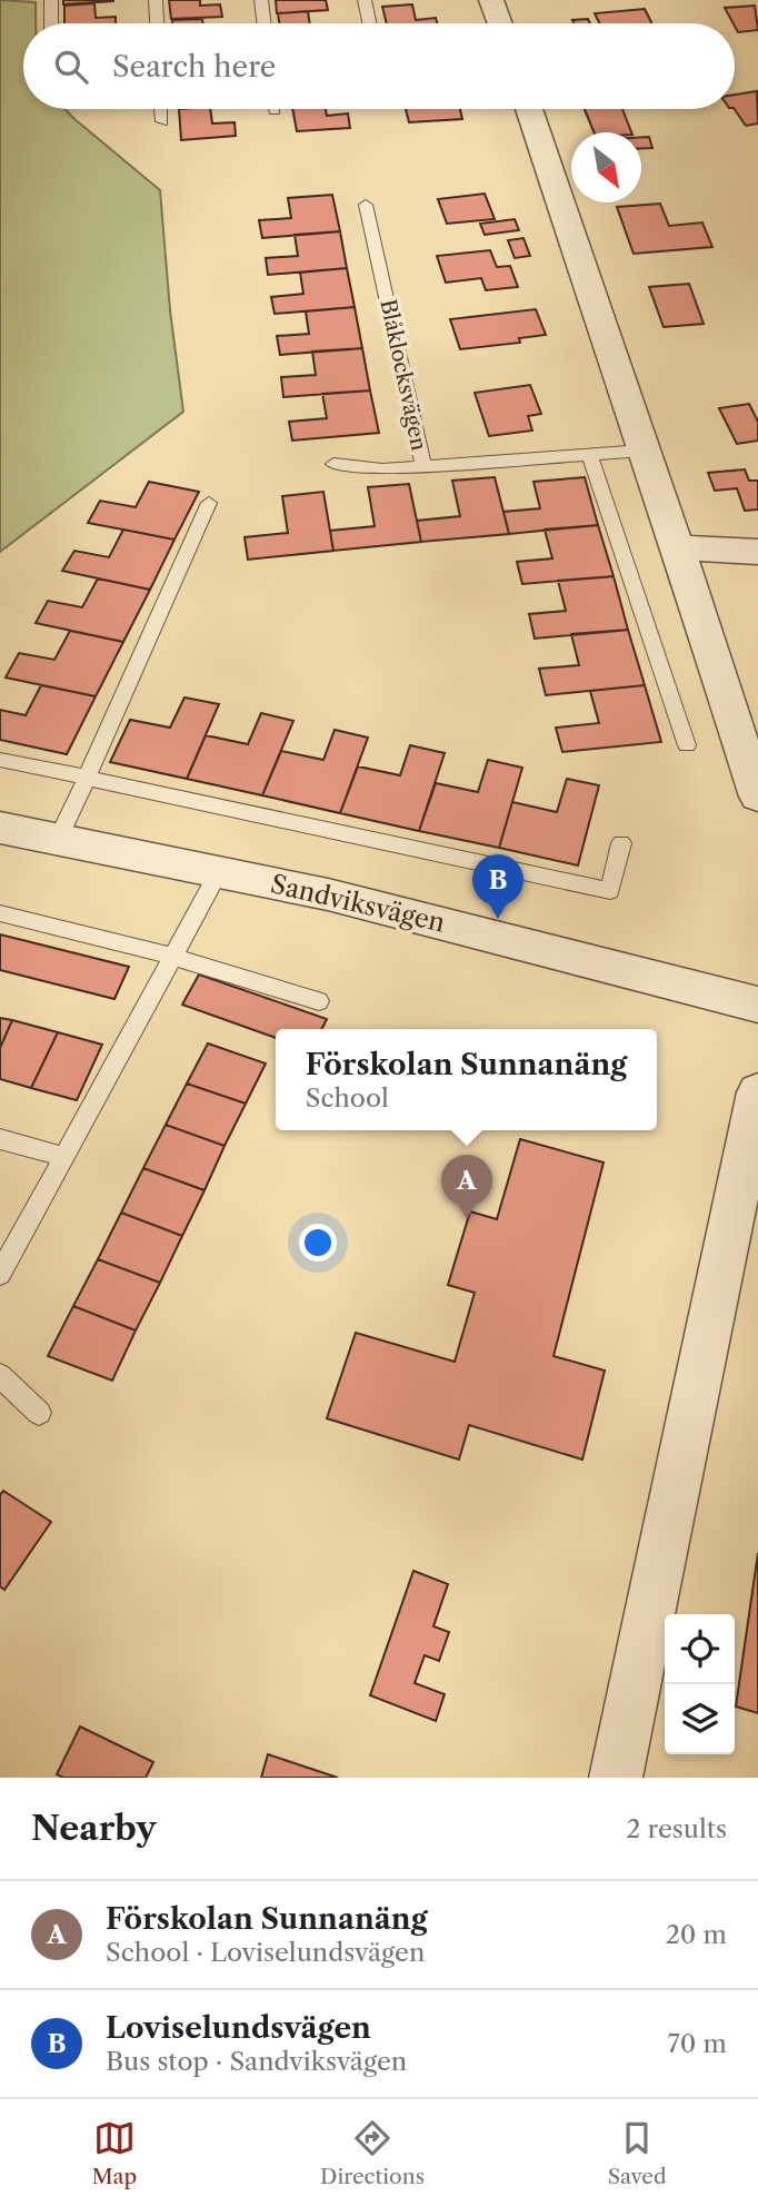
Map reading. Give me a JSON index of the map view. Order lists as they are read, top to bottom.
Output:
{
  "streets": {
    "street": ["Sandviksvägen"],
    "lane": ["Blåklocksvägen"]
  },
  "north": "bottom right",
  "page": {
    "search": "Search here",
    "pins": ["B", "A"],
    "popup": ["Förskolan Sunnanäng", "School"],
    "heading": ["Nearby", "2 results"],
    "list": [
      {
        "mark": "A",
        "name": "Förskolan Sunnanäng",
        "note": "School · Loviselundsvägen",
        "value": "20 m"
      },
      {
        "mark": "B",
        "name": "Loviselundsvägen",
        "note": "Bus stop · Sandviksvägen",
        "value": "70 m"
      }
    ],
    "nav": ["Map", "Directions", "Saved"]
  }
}
